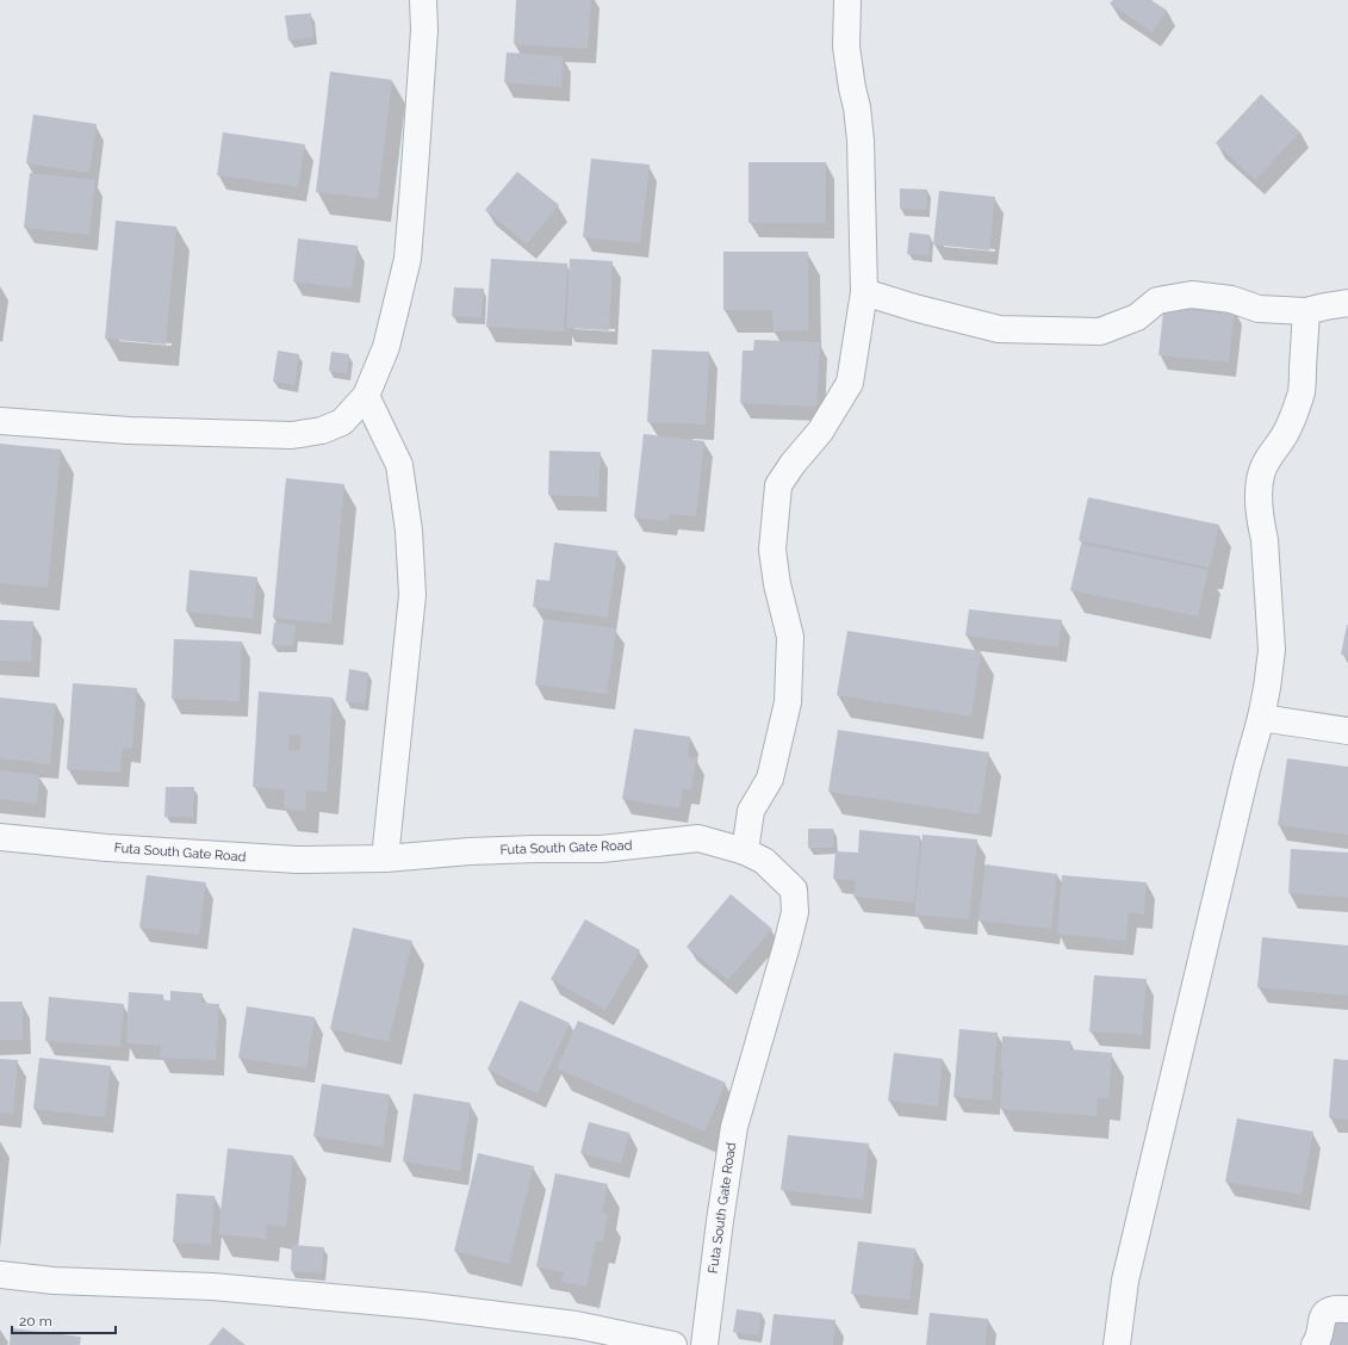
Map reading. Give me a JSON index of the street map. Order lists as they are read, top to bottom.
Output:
{
  "streets": {
    "street": ["Futa South Gate Road"]
  },
  "scale_bar": "20 m"
}
